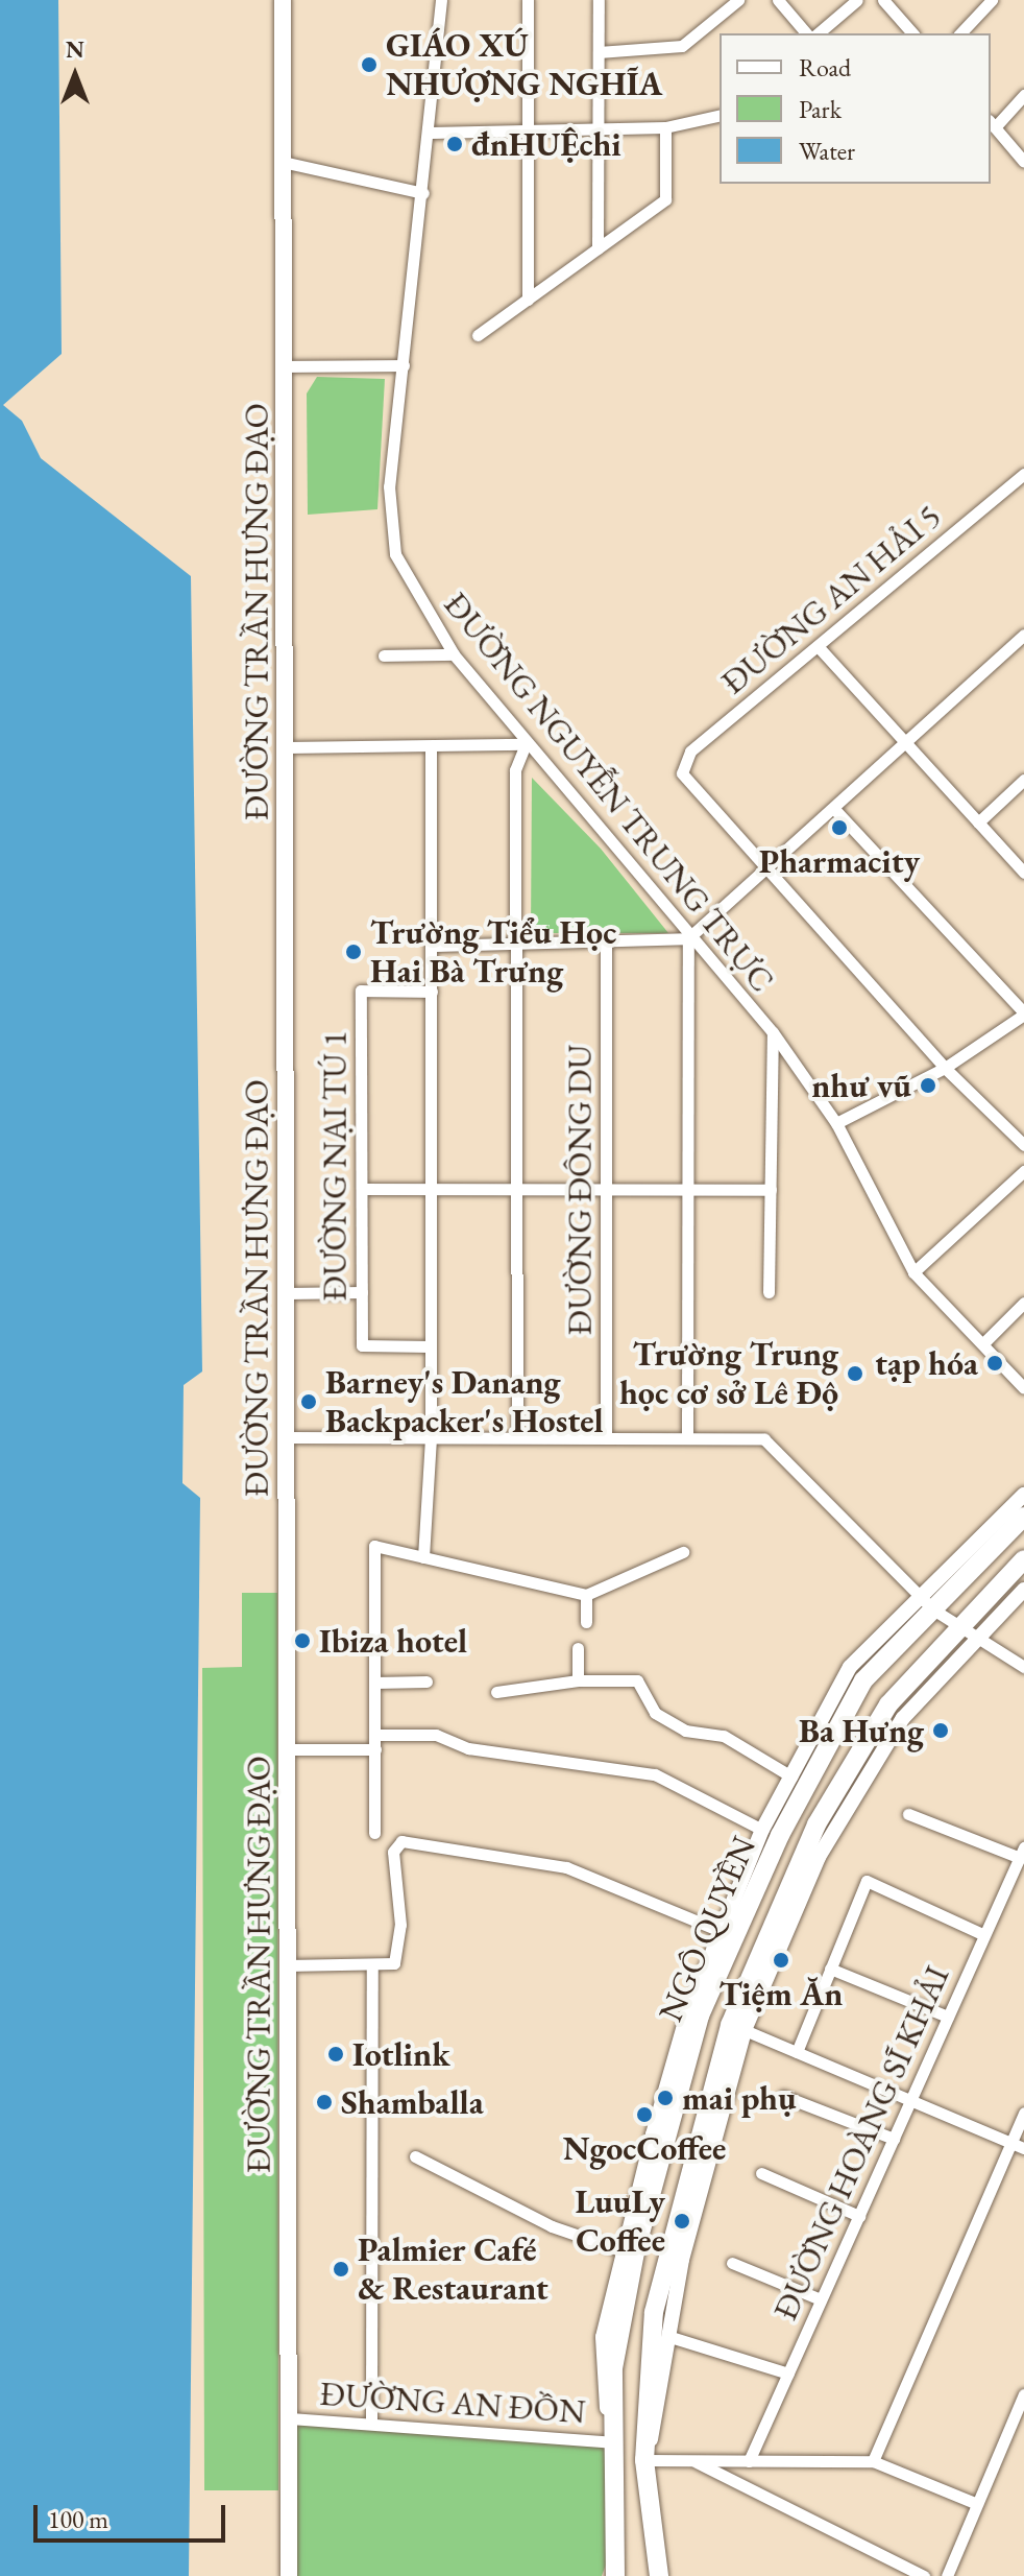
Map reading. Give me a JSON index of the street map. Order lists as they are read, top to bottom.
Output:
{
  "streets": {
    "highway": ["NGÔ QUYỀN"],
    "main road": ["ĐƯỜNG TRẦN HƯNG ĐẠO"],
    "street": [
      "ĐƯỜNG AN HẢI 5",
      "ĐƯỜNG NGUYỄN TRUNG TRỰC",
      "ĐƯỜNG NẠI TÚ 1",
      "ĐƯỜNG ĐÔNG DU",
      "ĐƯỜNG HOÀNG SĨ KHẢI",
      "ĐƯỜNG AN ĐỒN"
    ]
  },
  "crossings": [
    ["ĐƯỜNG TRẦN HƯNG ĐẠO", "ĐƯỜNG AN ĐỒN"],
    ["NGÔ QUYỀN", "ĐƯỜNG AN ĐỒN"]
  ],
  "places": [
    "GIÁO XÚ NHƯỢNG NGHĨA",
    "đnHUỆchi",
    "Pharmacity",
    "Trường Tiểu Học Hai Bà Trưng",
    "như vũ",
    "tạp hóa",
    "Trường Trung học cơ sở Lê Độ",
    "Barney's Danang Backpacker's Hostel",
    "Ibiza hotel",
    "Ba Hưng",
    "Tiệm Ăn",
    "Iotlink",
    "mai phụ",
    "Shamballa",
    "NgocCoffee",
    "LuuLy Coffee",
    "Palmier Café & Restaurant"
  ],
  "legend": ["Road", "Park", "Water"],
  "scale_bar": "100 m",
  "north": "top"
}
